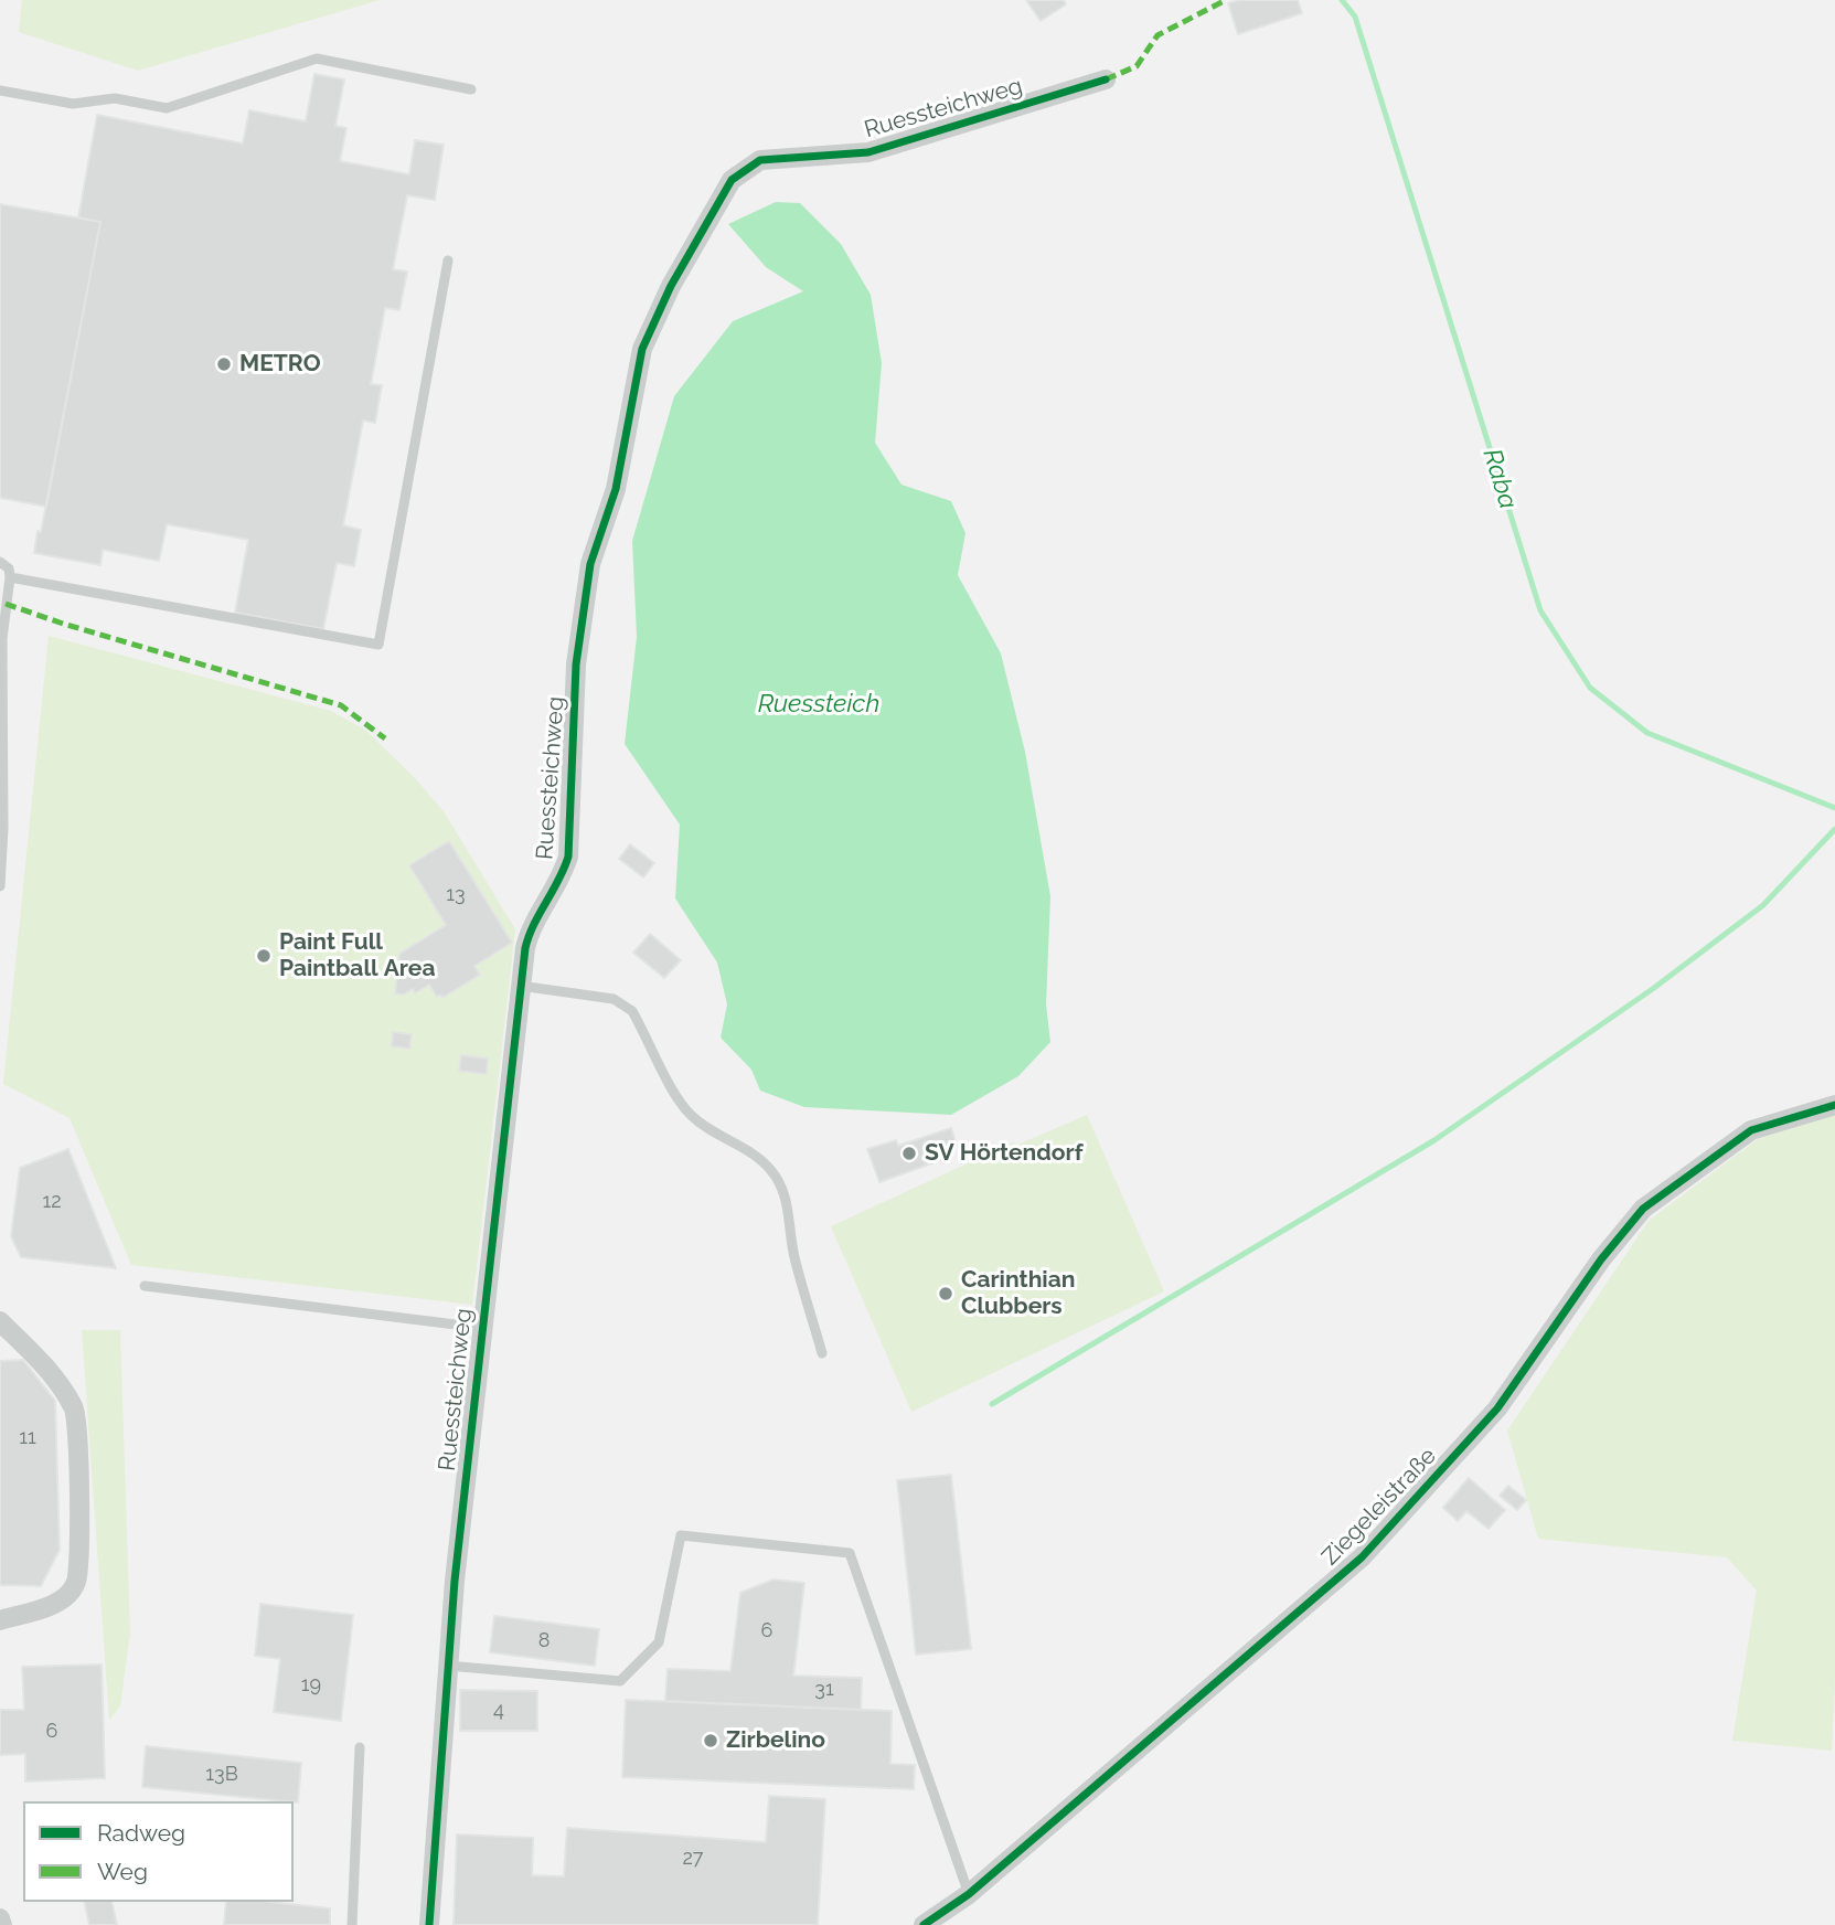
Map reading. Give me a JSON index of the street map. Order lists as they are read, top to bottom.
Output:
{
  "streets": {
    "street": ["Ruessteichweg", "Ziegeleistraße"]
  },
  "water": ["Raba", "Ruessteich"],
  "places": [
    "METRO",
    "Paint Full Paintball Area",
    "SV Hörtendorf",
    "Carinthian Clubbers",
    "Zirbelino"
  ],
  "house_numbers": [
    "13",
    "12",
    "11",
    "6",
    "8",
    "19",
    "31",
    "4",
    "6",
    "13B",
    "27"
  ],
  "legend": ["Radweg", "Weg"]
}
